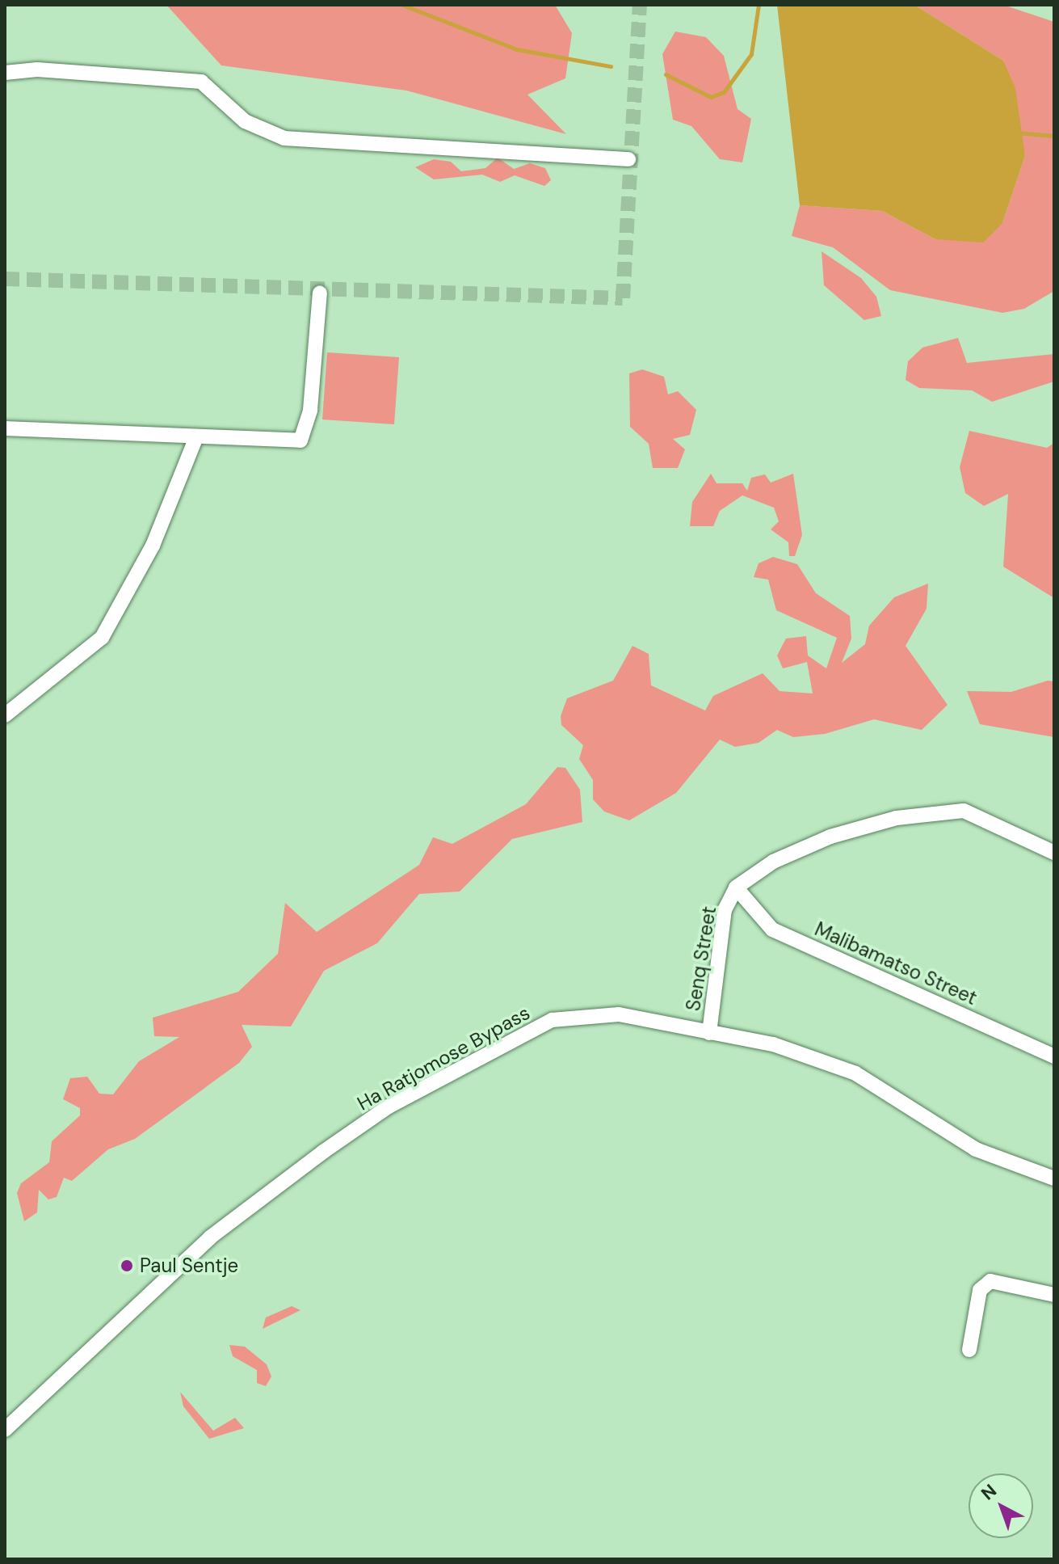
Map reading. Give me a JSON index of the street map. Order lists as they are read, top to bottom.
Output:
{
  "streets": {
    "street": ["Senq Street", "Malibamatso Street", "Ha Ratjomose Bypass"]
  },
  "crossings": [
    ["Senq Street", "Malibamatso Street"],
    ["Senq Street", "Ha Ratjomose Bypass"]
  ],
  "places": ["Paul Sentje"],
  "north": "top left"
}
